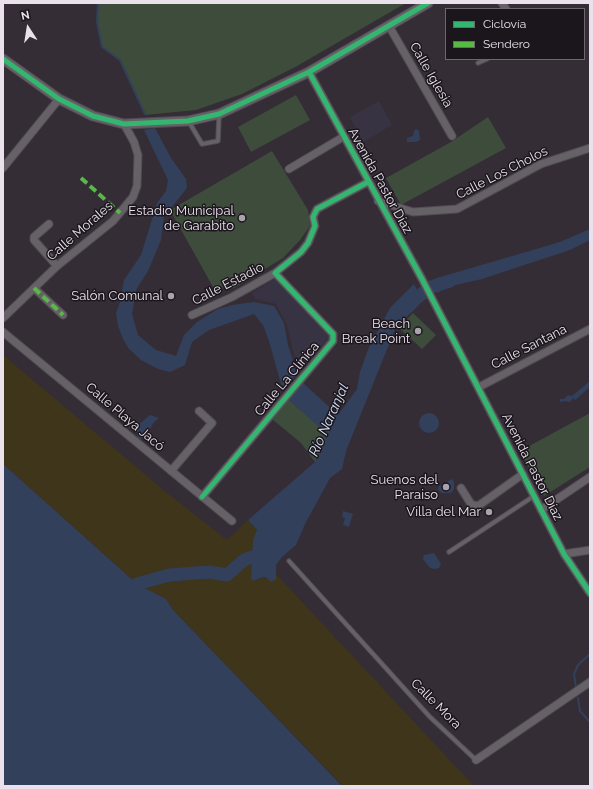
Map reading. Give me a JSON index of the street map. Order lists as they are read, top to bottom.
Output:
{
  "streets": {
    "street": [
      "Calle Iglesia",
      "Calle Los Cholos",
      "Avenida Pastor Díaz",
      "Calle Morales",
      "Calle Estadio",
      "Calle Santana",
      "Calle La Clínica",
      "Calle Playa Jacó",
      "Calle Mora"
    ]
  },
  "crossings": [
    ["Calle Los Cholos", "Avenida Pastor Díaz"],
    ["Avenida Pastor Díaz", "Calle Santana"],
    ["Calle Estadio", "Calle La Clínica"],
    ["Calle La Clínica", "Calle Playa Jacó"]
  ],
  "water": ["Río Naranjal"],
  "places": [
    "Estadio Municipal de Garabito",
    "Salón Comunal",
    "Beach Break Point",
    "Suenos del Paraiso",
    "Villa del Mar"
  ],
  "legend": ["Ciclovía", "Sendero"],
  "north": "top"
}
